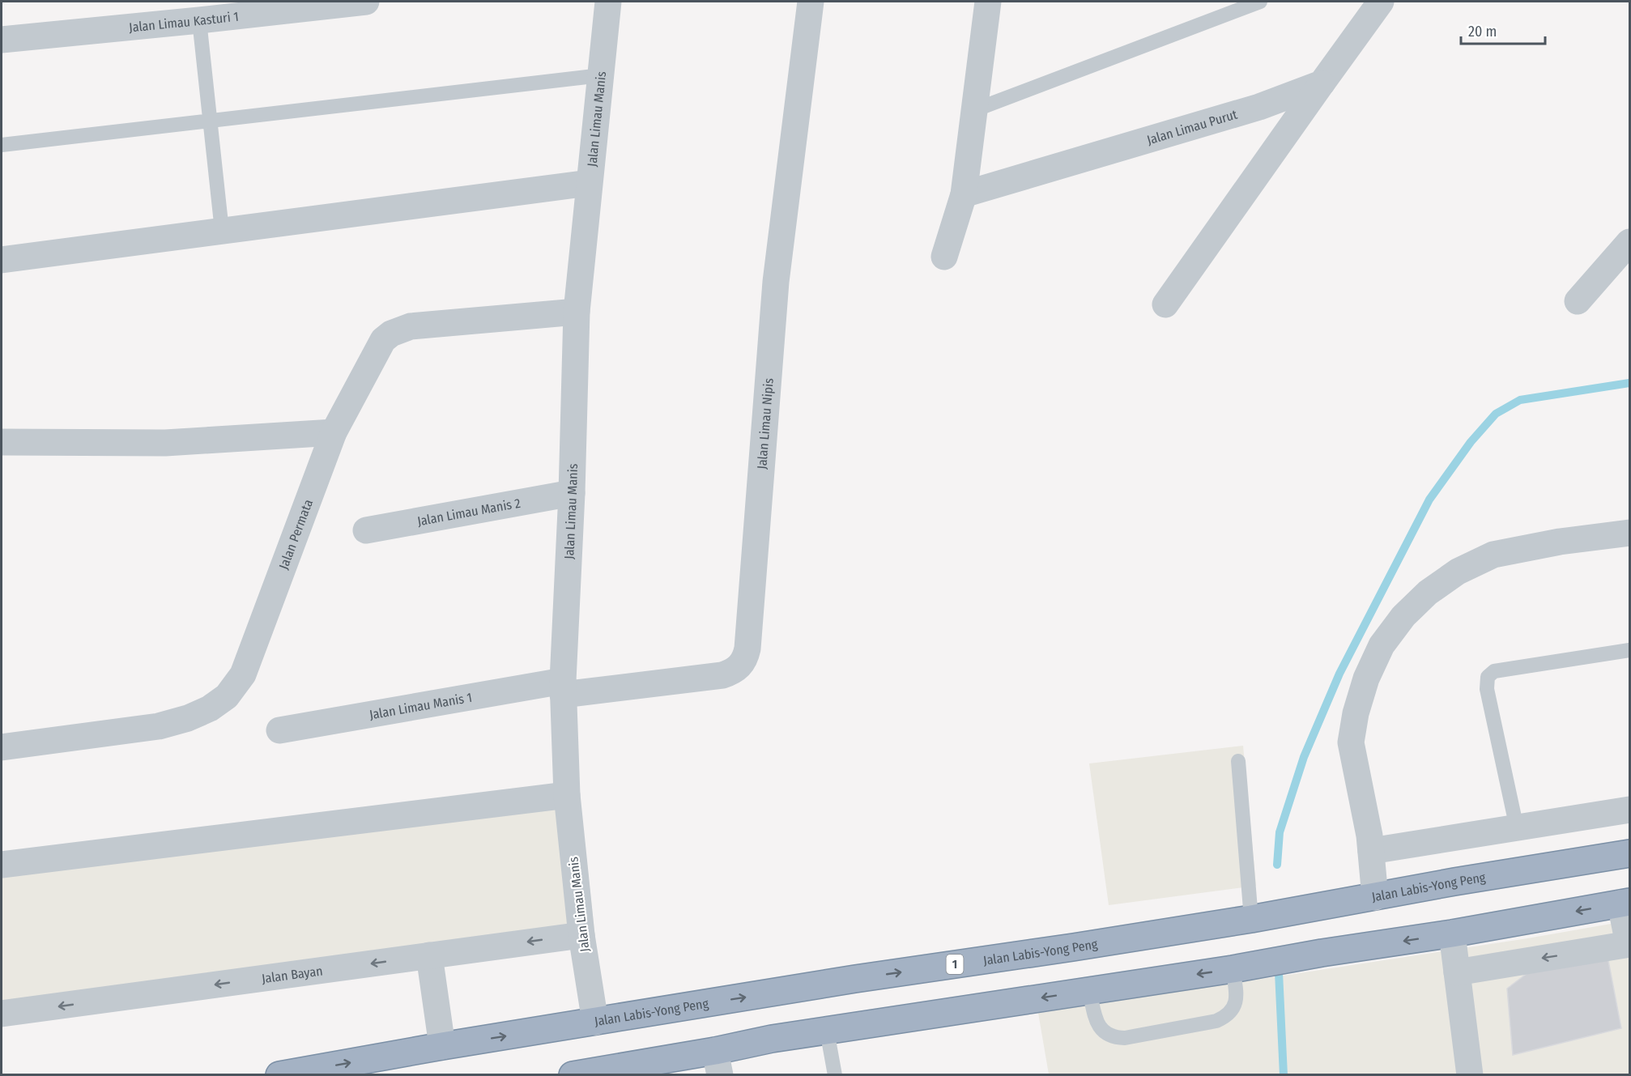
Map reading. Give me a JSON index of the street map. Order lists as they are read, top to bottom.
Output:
{
  "streets": {
    "highway": ["Jalan Labis-Yong Peng", "1"],
    "street": [
      "Jalan Limau Kasturi 1",
      "Jalan Limau Manis",
      "Jalan Limau Purut",
      "Jalan Limau Nipis",
      "Jalan Limau Manis 2",
      "Jalan Permata",
      "Jalan Limau Manis 1",
      "Jalan Bayan"
    ]
  },
  "crossings": [
    ["Jalan Limau Manis", "Jalan Limau Nipis"],
    ["Jalan Limau Manis", "Jalan Limau Manis 2"],
    ["Jalan Limau Manis", "Jalan Permata"],
    ["Jalan Limau Manis", "Jalan Limau Manis 1"],
    ["Jalan Limau Manis", "Jalan Labis-Yong Peng"],
    ["Jalan Limau Manis", "Jalan Bayan"],
    ["Jalan Limau Nipis", "Jalan Limau Manis 1"]
  ],
  "scale_bar": "20 m"
}
